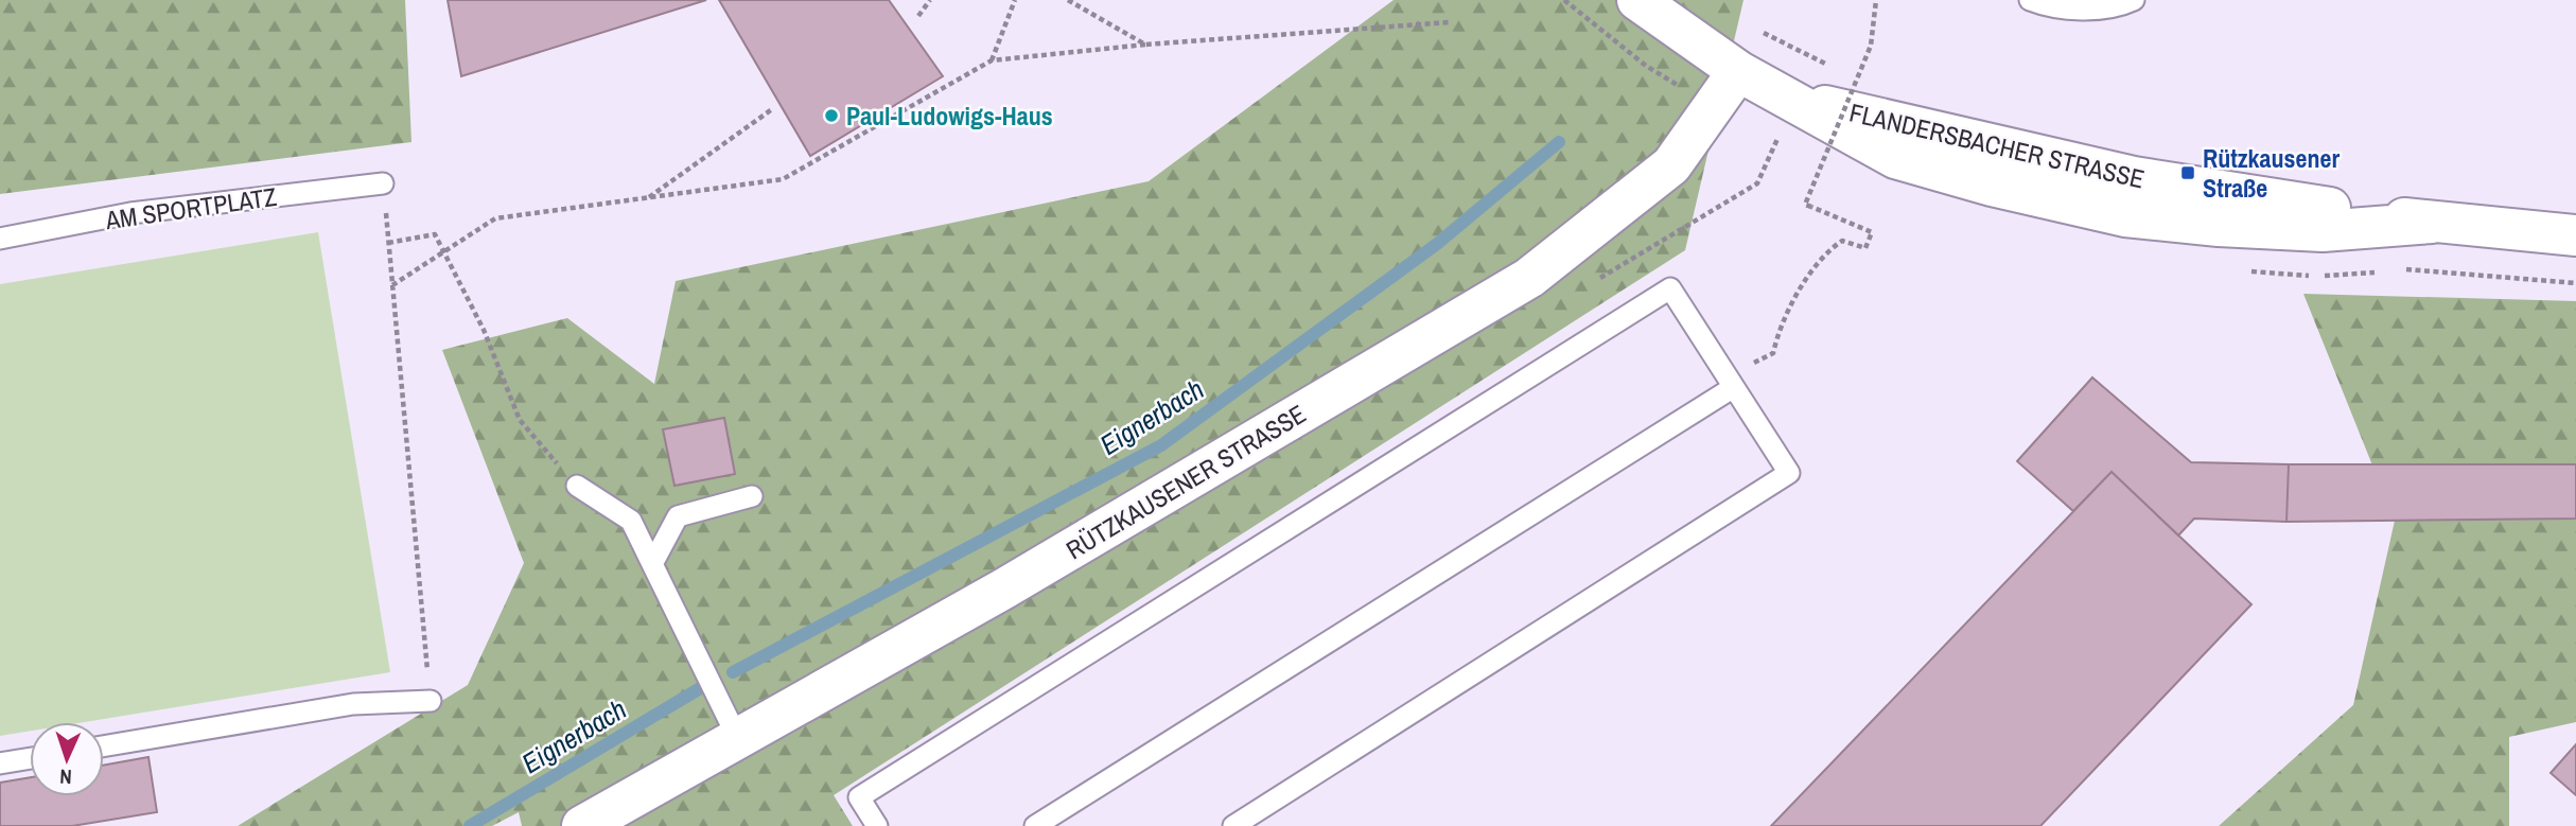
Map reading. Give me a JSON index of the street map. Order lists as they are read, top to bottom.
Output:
{
  "streets": {
    "street": ["FLANDERSBACHER STRASSE", "RÜTZKAUSENER STRASSE"],
    "lane": ["AM SPORTPLATZ"]
  },
  "crossings": [
    ["FLANDERSBACHER STRASSE", "RÜTZKAUSENER STRASSE"]
  ],
  "water": ["Eignerbach"],
  "places": {
    "other": ["Paul-Ludowigs-Haus"],
    "transit": ["Rützkausener Straße"]
  },
  "north": "bottom"
}
